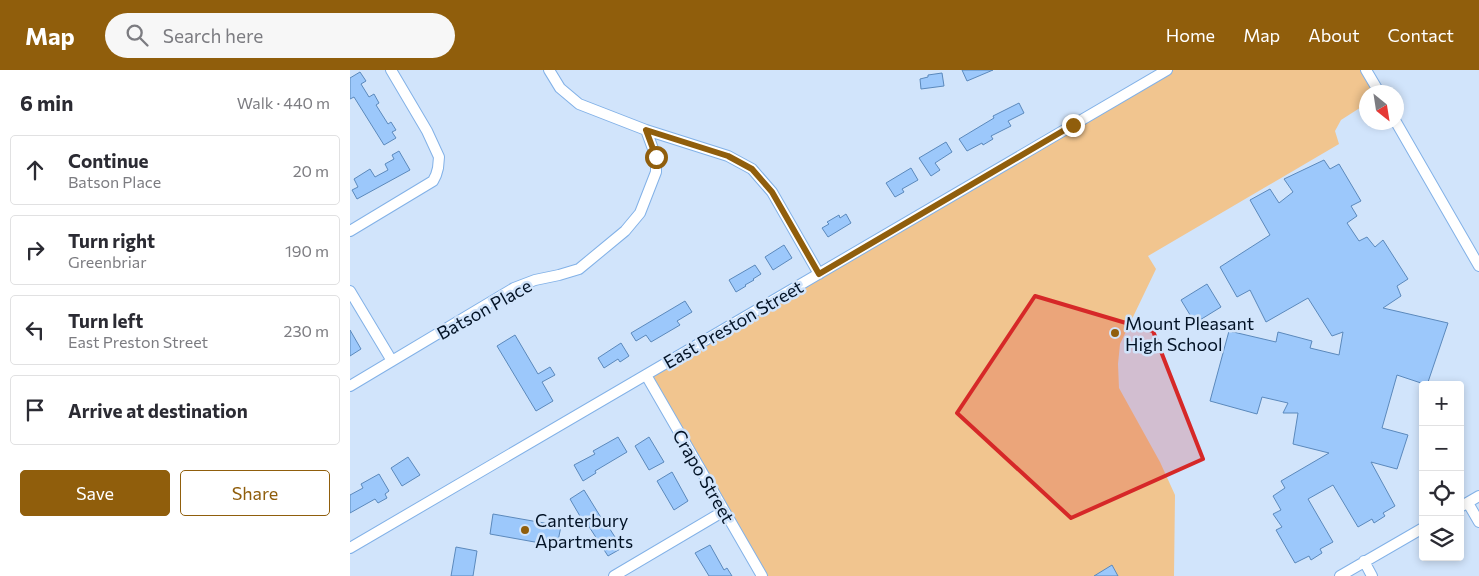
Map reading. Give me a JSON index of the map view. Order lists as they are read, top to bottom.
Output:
{
  "streets": {
    "street": ["Batson Place", "East Preston Street", "Crapo Street"]
  },
  "crossings": [
    ["East Preston Street", "Crapo Street"]
  ],
  "places": ["Mount Pleasant High School", "Canterbury Apartments"],
  "north": "bottom right",
  "page": {
    "header": "Map",
    "search": "Search here",
    "nav": [
      "Home",
      "Map",
      "About",
      "Contact"
    ],
    "heading": ["6 min", "Walk · 440 m"],
    "list": [
      ["Continue", "Batson Place", "20 m"],
      ["Turn right", "Greenbriar", "190 m"],
      ["Turn left", "East Preston Street", "230 m"],
      "Arrive at destination"
    ],
    "map_buttons": ["+", "−"],
    "buttons": ["Save", "Share"]
  }
}
